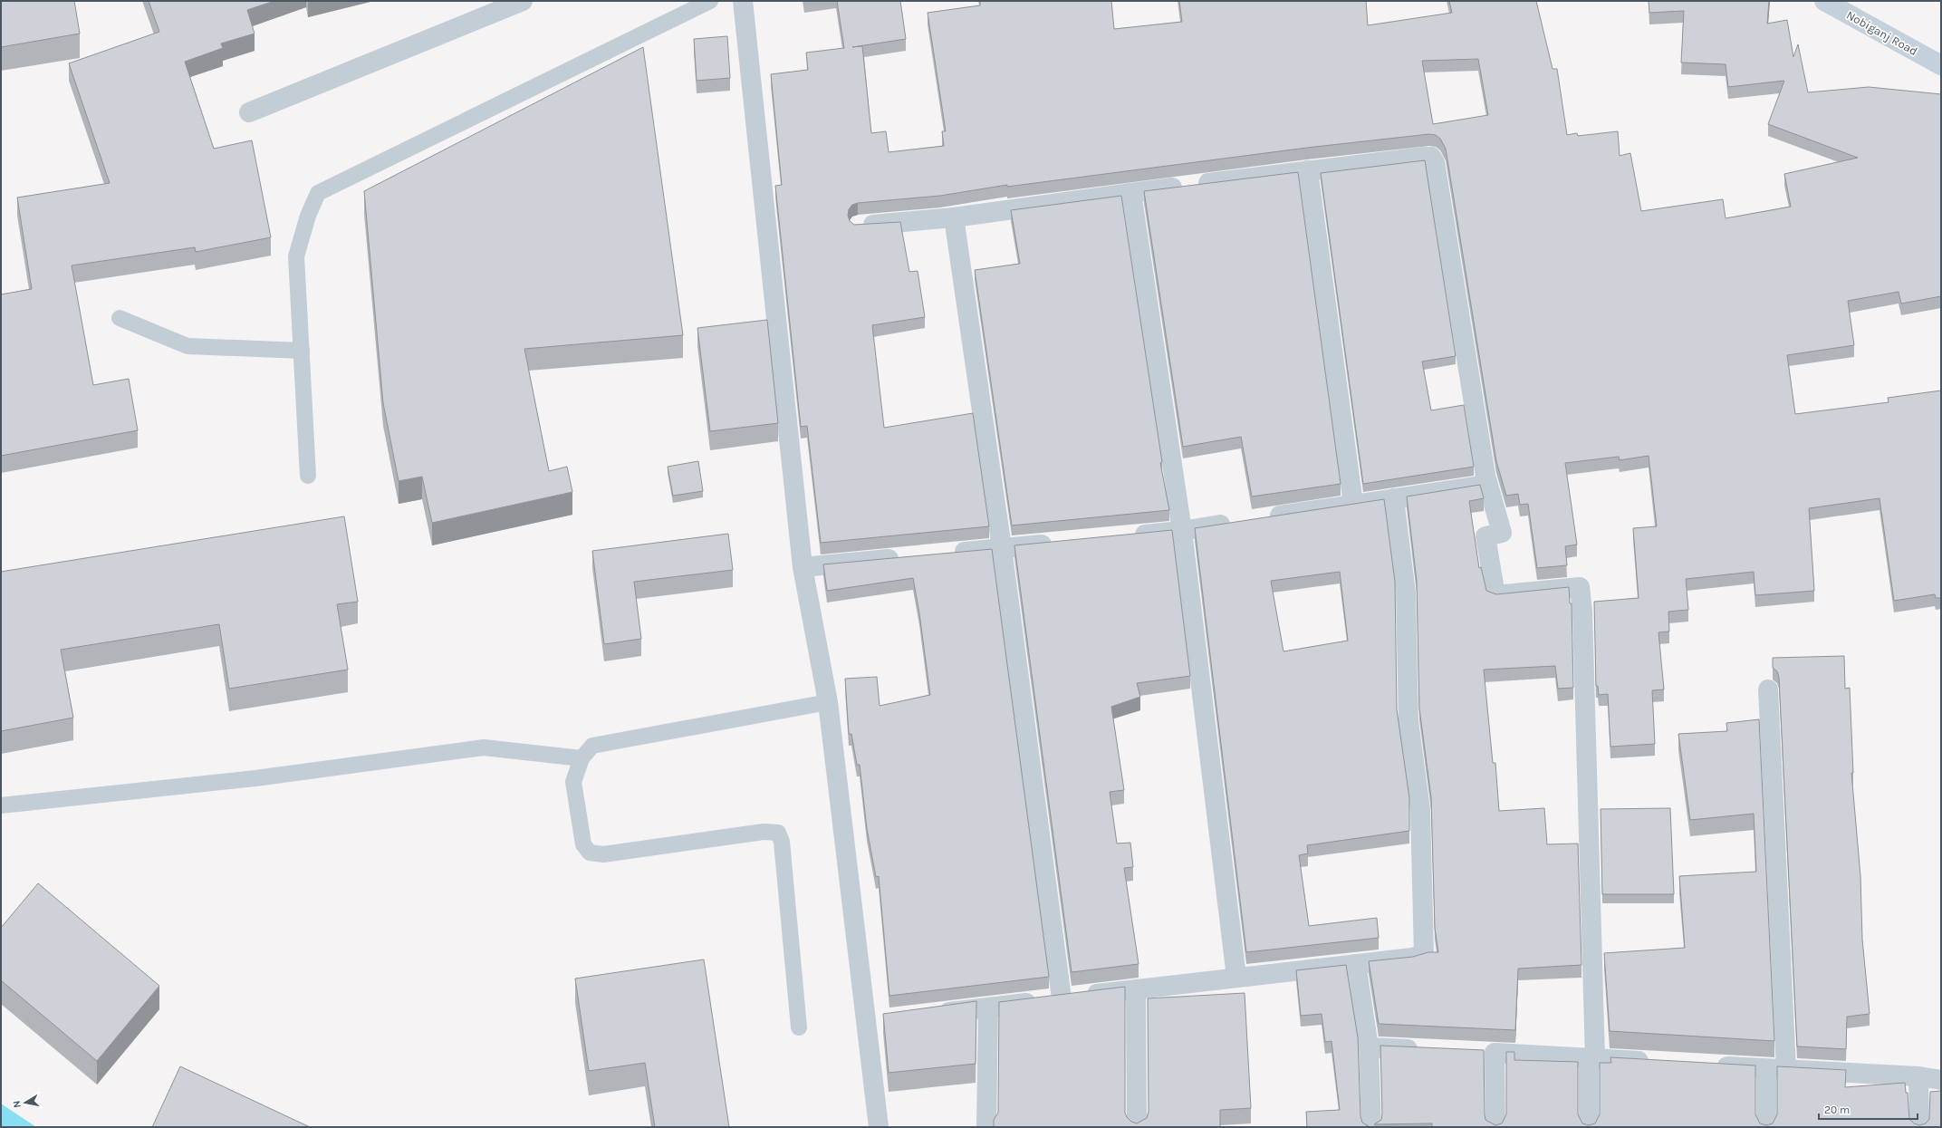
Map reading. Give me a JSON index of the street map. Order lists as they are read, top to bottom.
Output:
{
  "streets": {
    "main road": ["Nobiganj Road"]
  },
  "scale_bar": "20 m",
  "north": "left"
}
